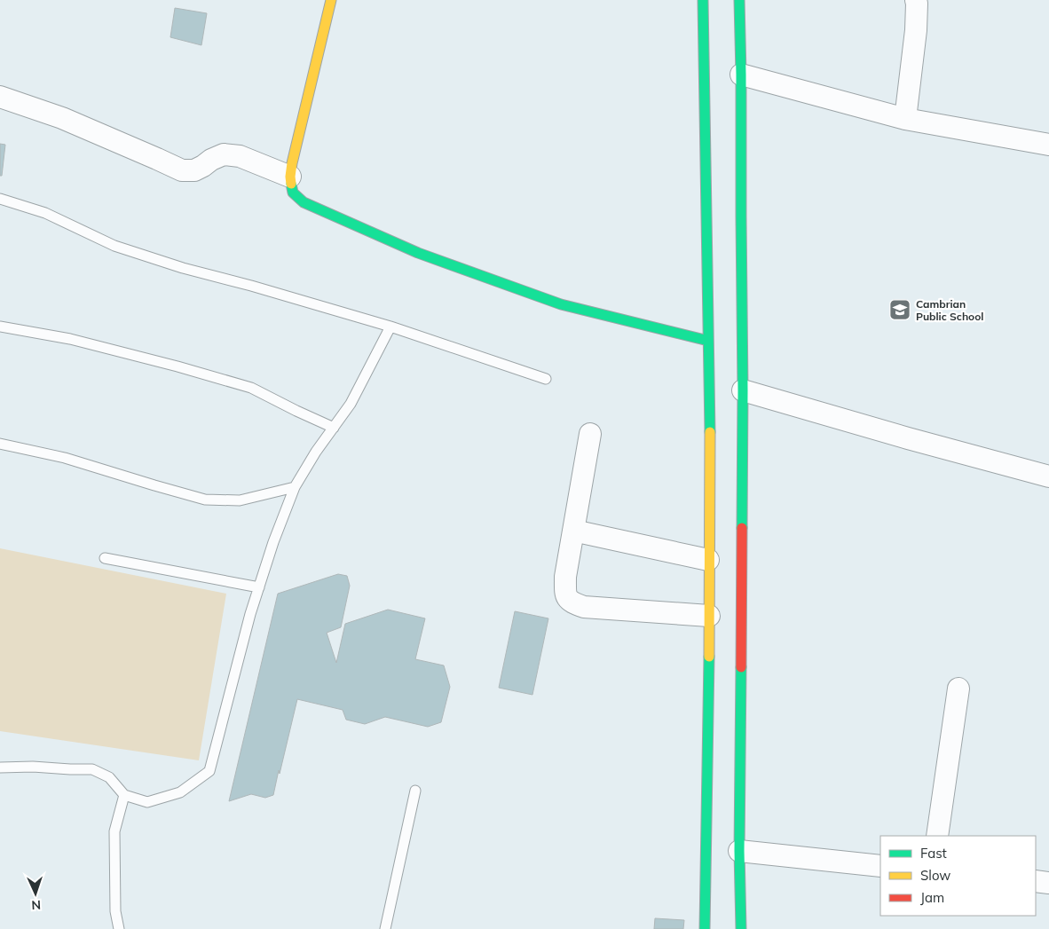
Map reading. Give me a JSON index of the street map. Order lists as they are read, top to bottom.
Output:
{
  "places": {
    "school or university": ["Cambrian Public School"]
  },
  "legend": ["Fast", "Slow", "Jam"],
  "north": "bottom"
}
